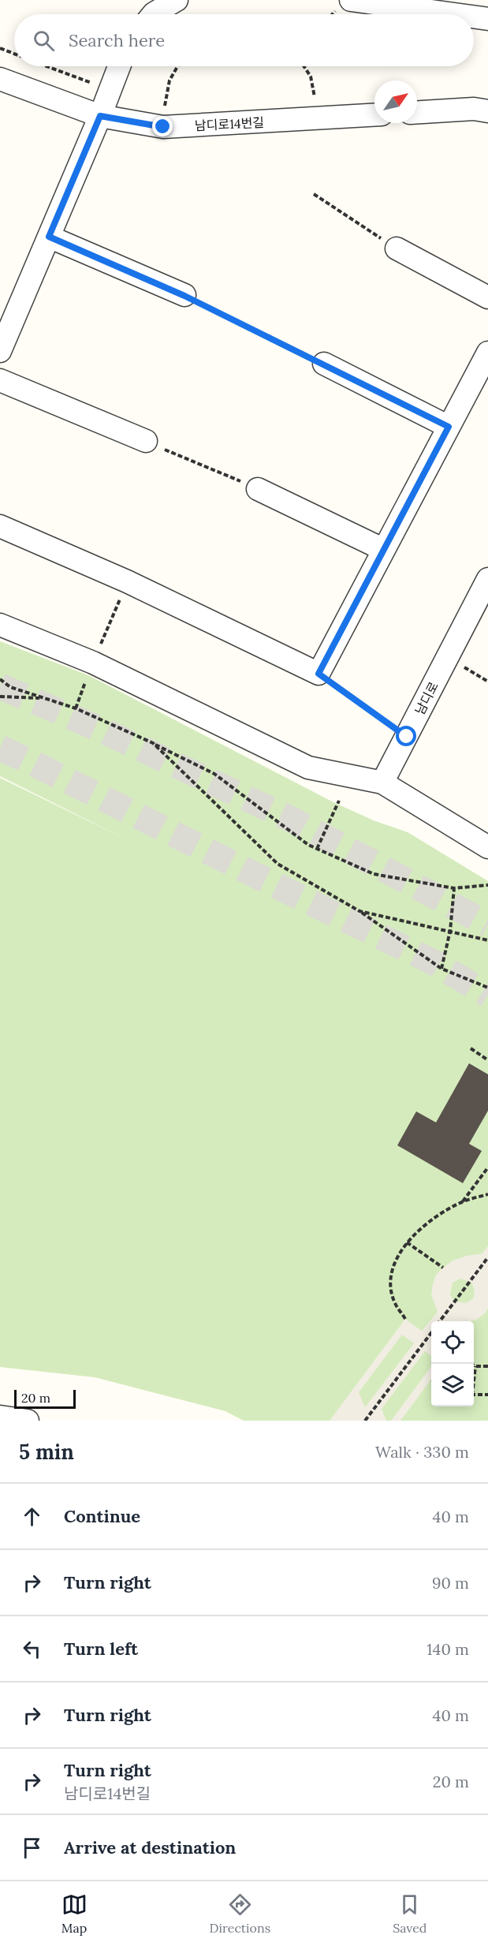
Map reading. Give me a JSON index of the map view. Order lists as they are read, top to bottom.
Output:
{
  "streets": {
    "street": ["남디로14번길", "남디로"]
  },
  "scale_bar": "20 m",
  "north": "top right",
  "page": {
    "search": "Search here",
    "scale": "20 m",
    "heading": ["5 min", "Walk · 330 m"],
    "list": [
      ["Continue", "40 m"],
      ["Turn right", "90 m"],
      ["Turn left", "140 m"],
      ["Turn right", "40 m"],
      ["Turn right", "남디로14번길", "20 m"],
      "Arrive at destination"
    ],
    "nav": ["Map", "Directions", "Saved"]
  }
}
